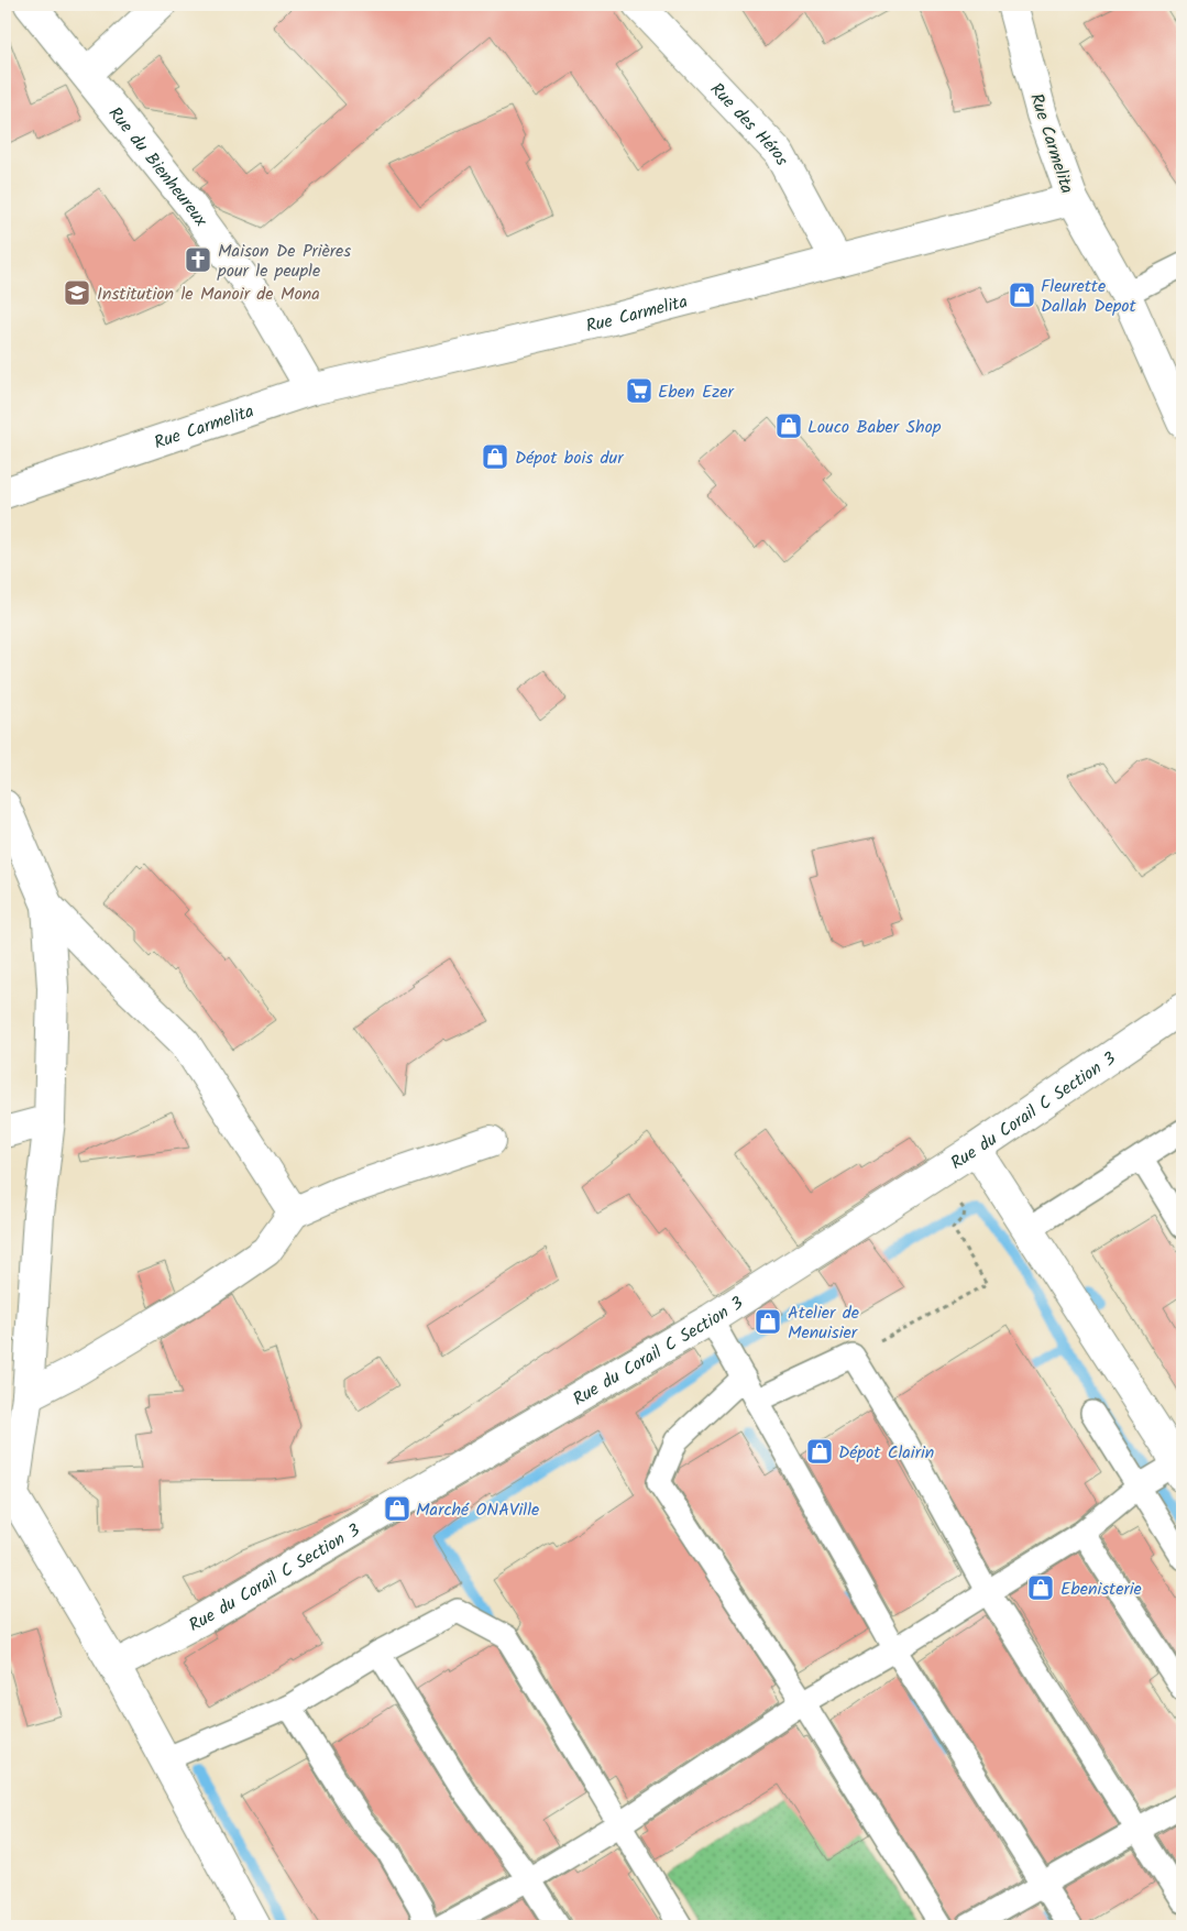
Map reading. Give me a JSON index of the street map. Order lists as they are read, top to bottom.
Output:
{
  "streets": {
    "street": [
      "Rue des Héros",
      "Rue Carmelita",
      "Rue du Bienheureux",
      "Rue du Corail C Section 3"
    ]
  },
  "crossings": [
    ["Rue des Héros", "Rue Carmelita"],
    ["Rue Carmelita", "Rue du Bienheureux"]
  ],
  "places": {
    "church": ["Maison De Prières pour le peuple"],
    "school or university": ["Institution le Manoir de Mona"],
    "shop": [
      "Fleurette Dallah Depot",
      "Louco Baber Shop",
      "Dépot bois dur",
      "Atelier de Menuisier",
      "Dépot Clairin",
      "Marché ONAVille",
      "Ebenisterie"
    ],
    "supermarket": ["Eben Ezer"]
  }
}
